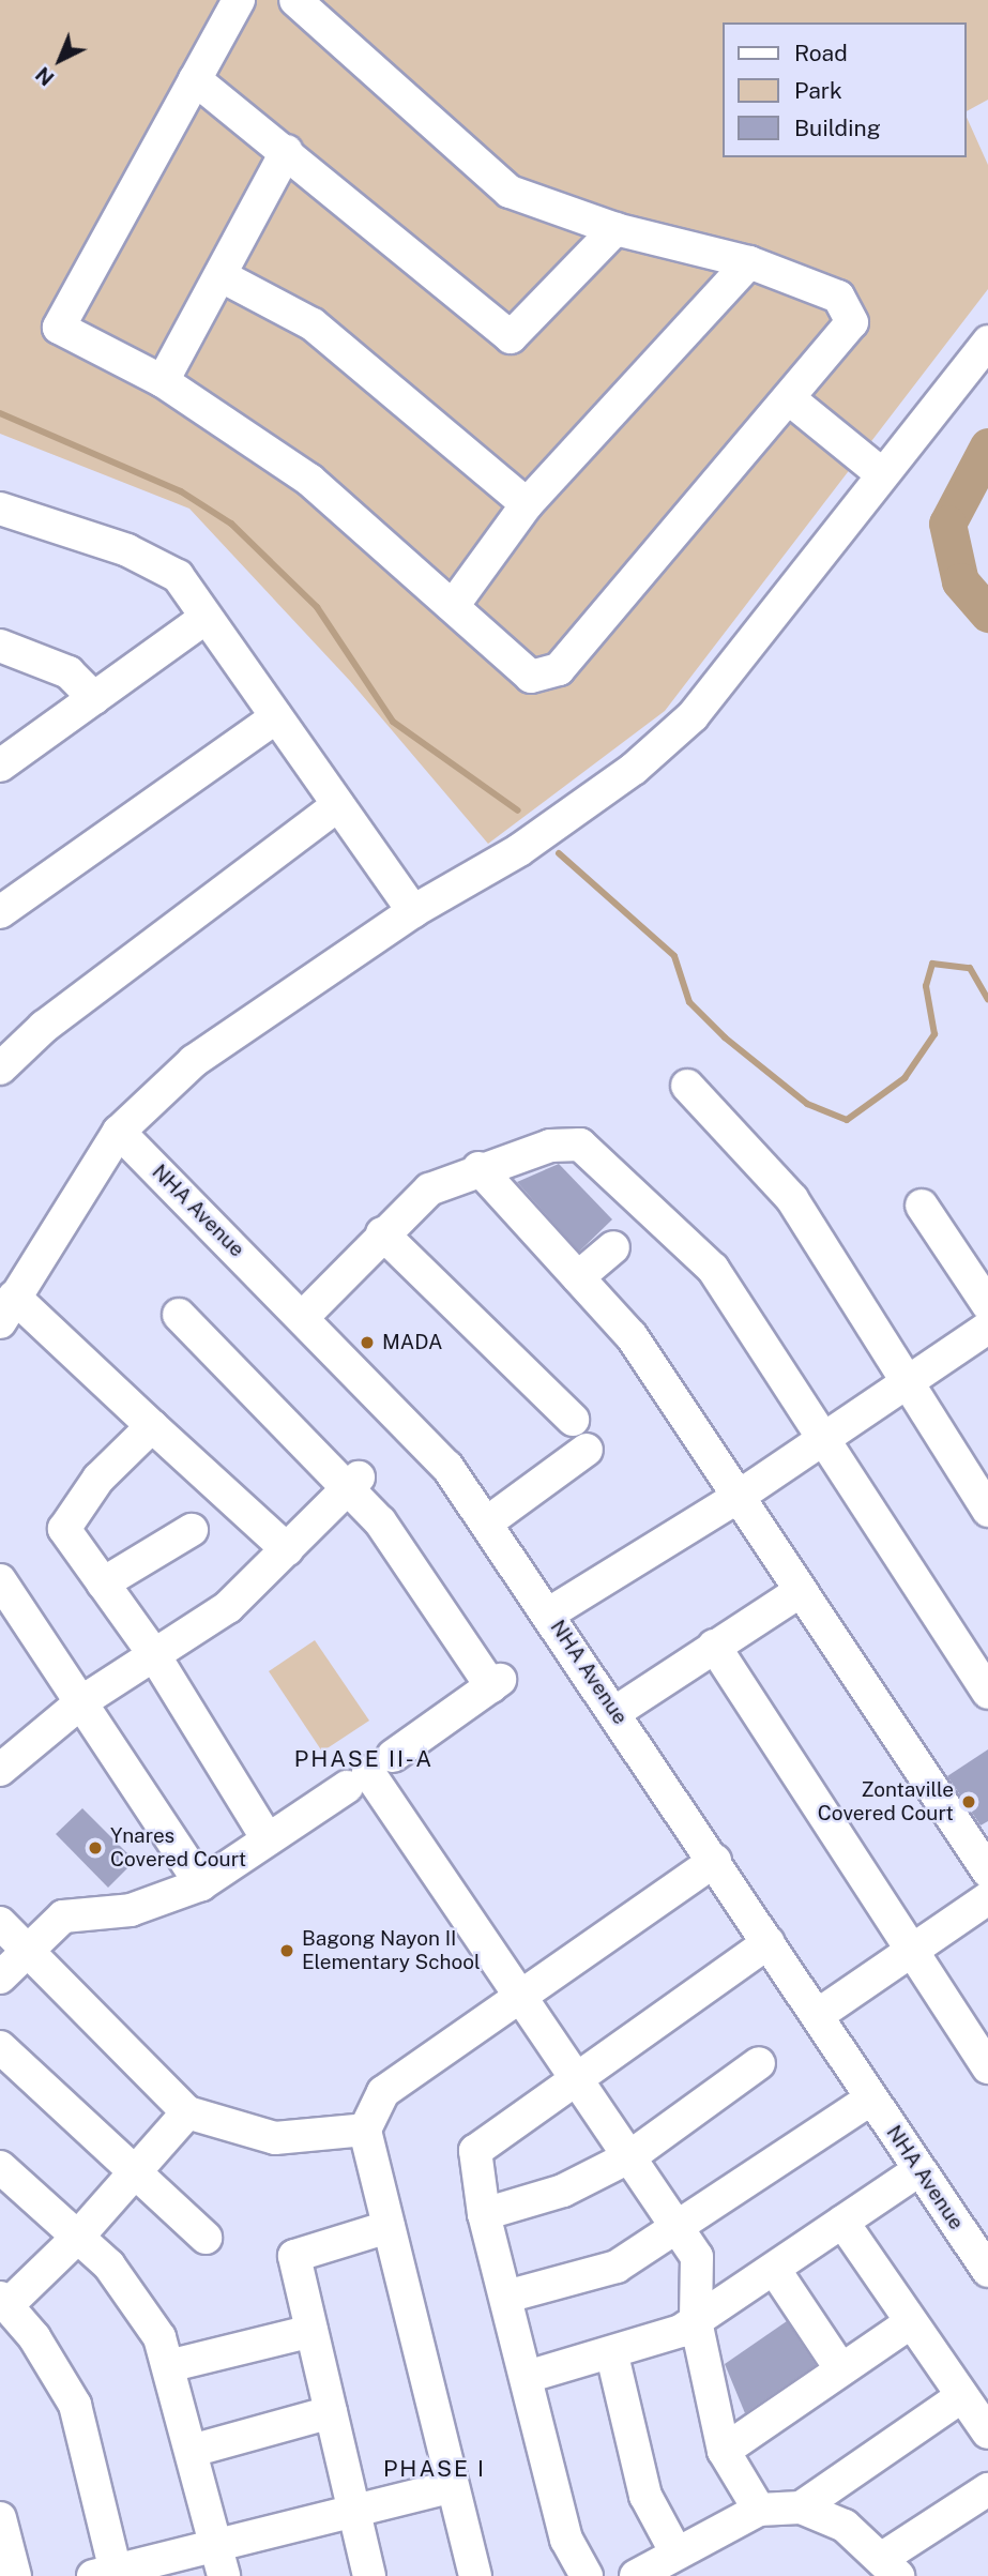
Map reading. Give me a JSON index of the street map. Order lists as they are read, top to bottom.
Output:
{
  "streets": {
    "street": ["NHA Avenue"]
  },
  "districts": ["PHASE II-A", "PHASE I"],
  "places": [
    "MADA",
    "Zontaville Covered Court",
    "Ynares Covered Court",
    "Bagong Nayon II Elementary School"
  ],
  "legend": ["Road", "Park", "Building"],
  "north": "bottom left"
}
